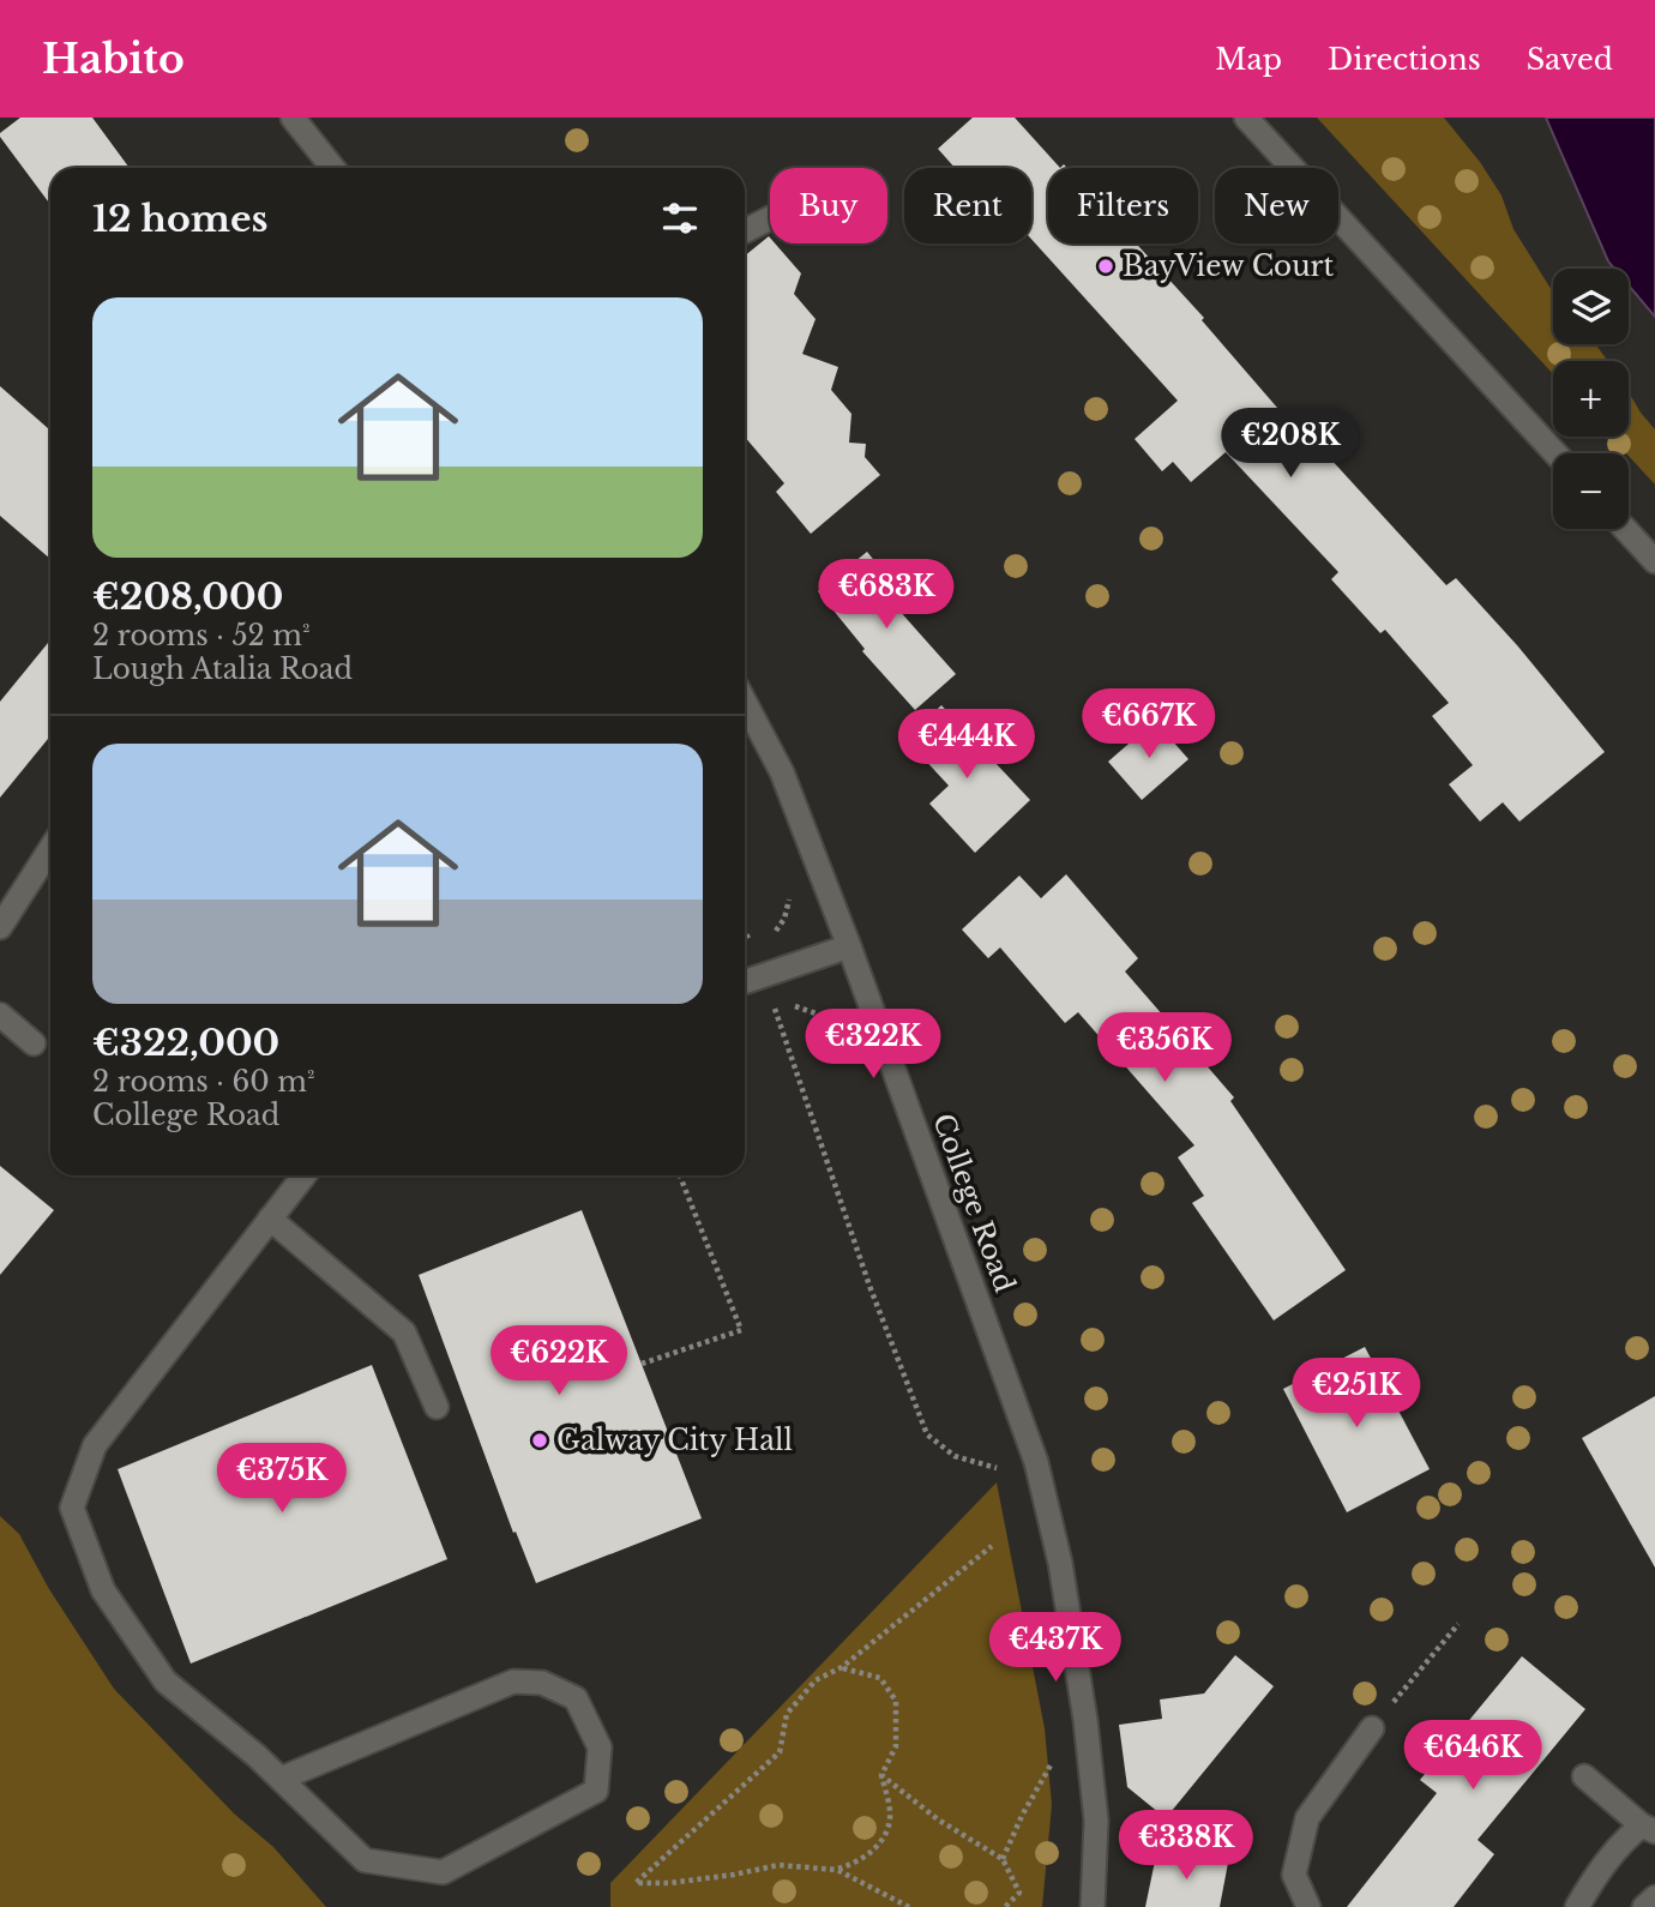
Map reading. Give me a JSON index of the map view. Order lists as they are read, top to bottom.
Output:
{
  "streets": {
    "main road": ["College Road"]
  },
  "places": ["BayView Court", "Galway City Hall"],
  "page": {
    "header": "Habito",
    "nav": ["Map", "Directions", "Saved"],
    "chip": [
      "Buy",
      "Rent",
      "Filters",
      "New"
    ],
    "heading": "12 homes",
    "map_buttons": ["+", "−"],
    "list": [
      {
        "name": "€208,000",
        "note": "2 rooms · 52 m² · Lough Atalia Road"
      },
      {
        "name": "€322,000",
        "note": "2 rooms · 60 m² · College Road"
      }
    ],
    "price": [
      "€208K",
      "€683K",
      "€667K",
      "€444K",
      "€322K",
      "€356K",
      "€622K",
      "€251K",
      "€375K",
      "€437K",
      "€646K",
      "€338K"
    ]
  }
}
